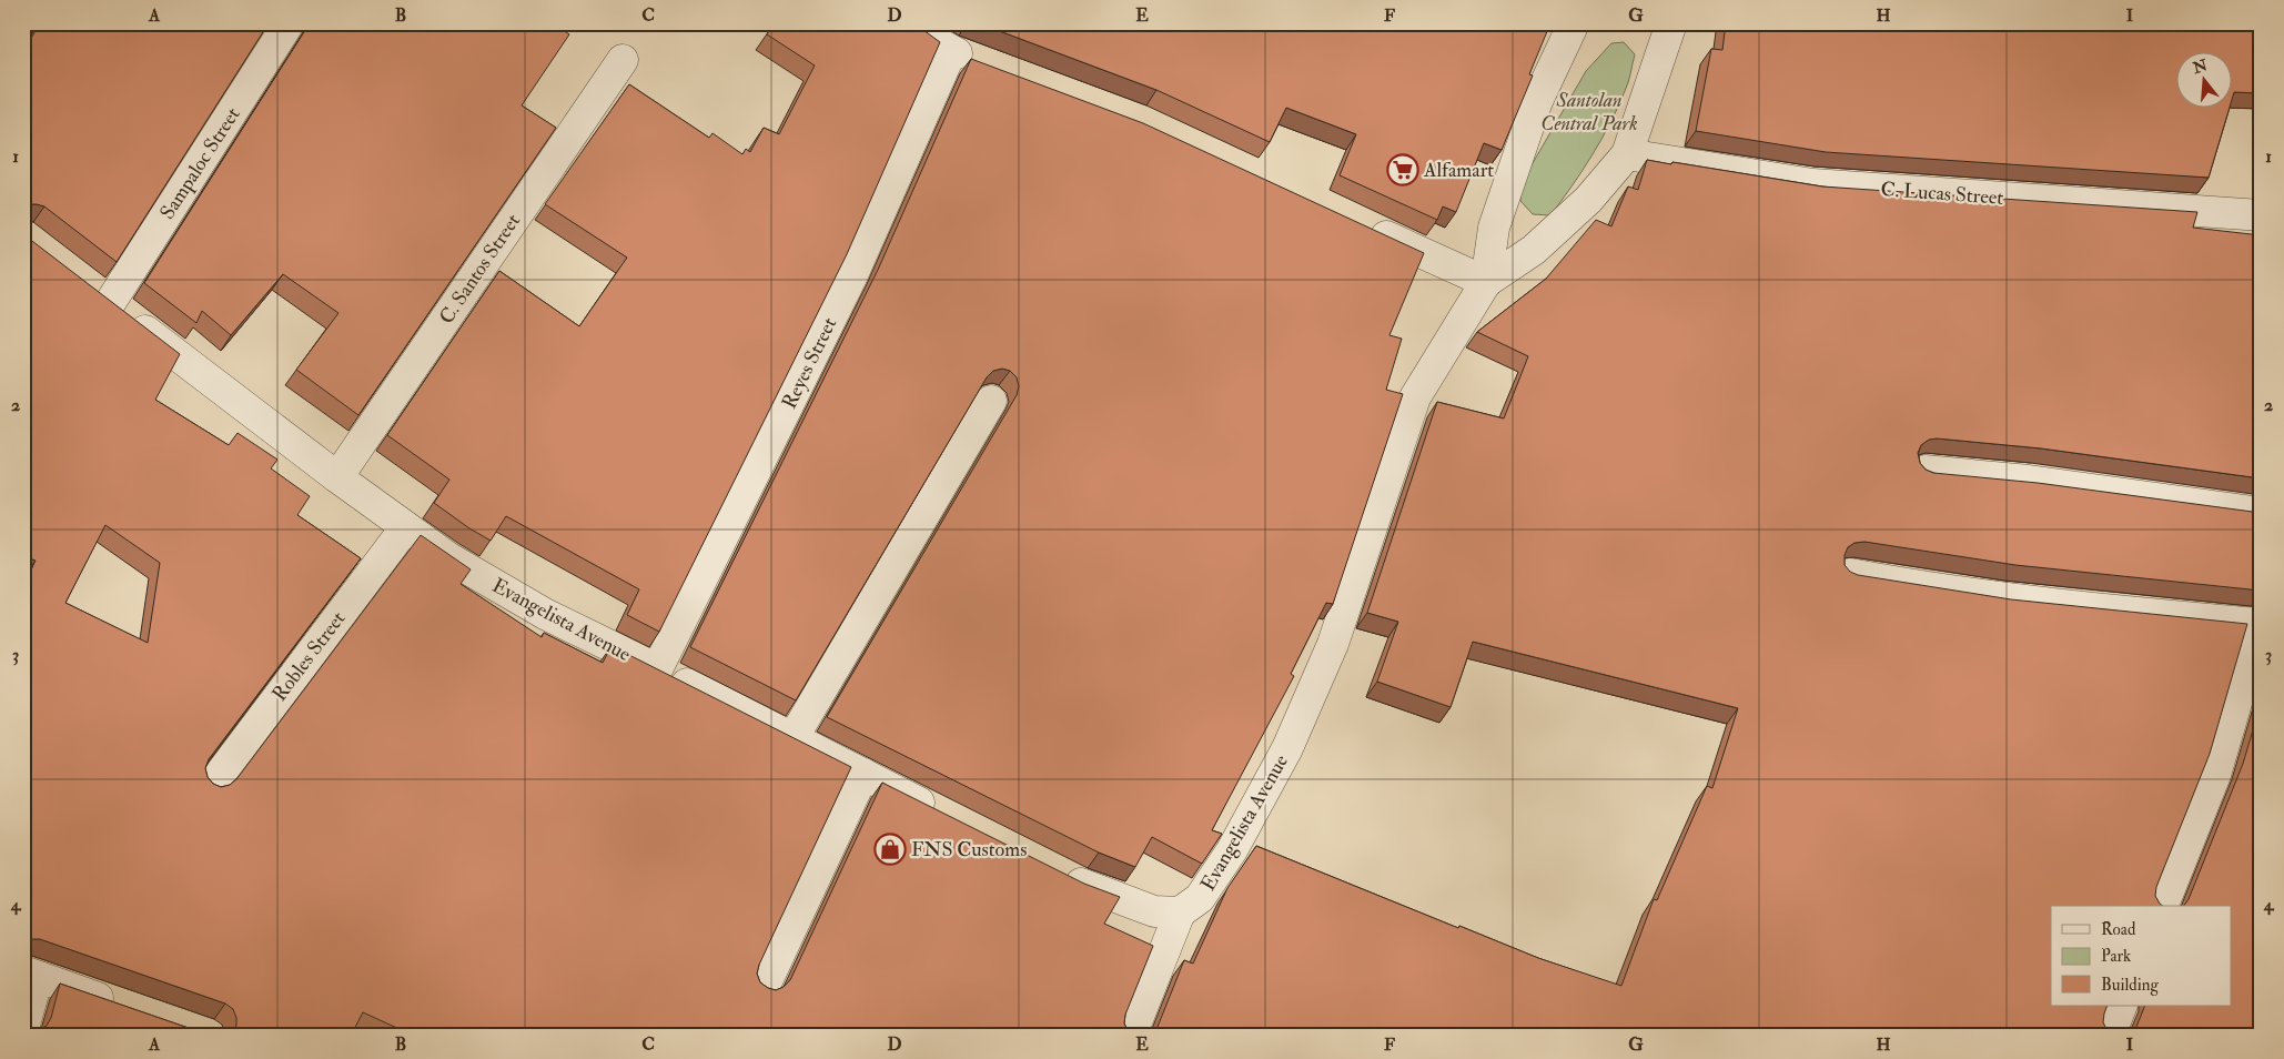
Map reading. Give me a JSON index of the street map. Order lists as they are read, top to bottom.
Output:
{
  "streets": {
    "street": [
      "Sampaloc Street",
      "C. Lucas Street",
      "C. Santos Street",
      "Reyes Street",
      "Evangelista Avenue",
      "Robles Street"
    ]
  },
  "crossings": [
    ["Sampaloc Street", "Evangelista Avenue"],
    ["C. Lucas Street", "Evangelista Avenue"],
    ["C. Santos Street", "Evangelista Avenue"],
    ["Reyes Street", "Evangelista Avenue"],
    ["Evangelista Avenue", "Robles Street"]
  ],
  "parks": ["Santolan Central Park"],
  "places": {
    "supermarket": ["Alfamart"],
    "shop": ["FNS Customs"]
  },
  "legend": ["Road", "Park", "Building"],
  "north": "top",
  "grid": {
    "columns": [
      "A",
      "B",
      "C",
      "D",
      "E",
      "F",
      "G",
      "H",
      "I"
    ],
    "rows": [
      "1",
      "2",
      "3",
      "4"
    ]
  }
}
